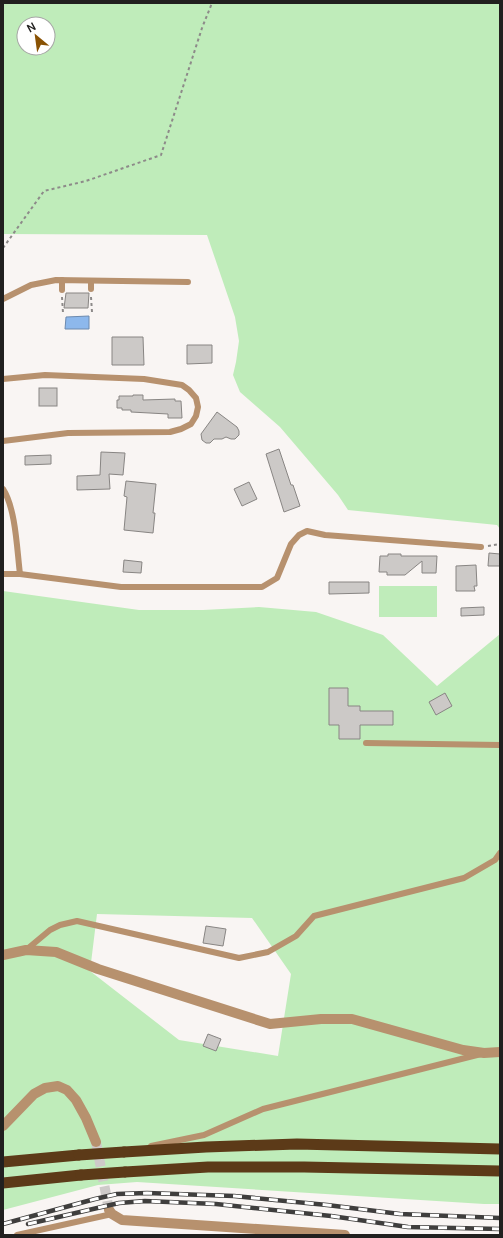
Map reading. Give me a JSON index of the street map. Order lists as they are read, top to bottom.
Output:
{
  "north": "top left"
}
